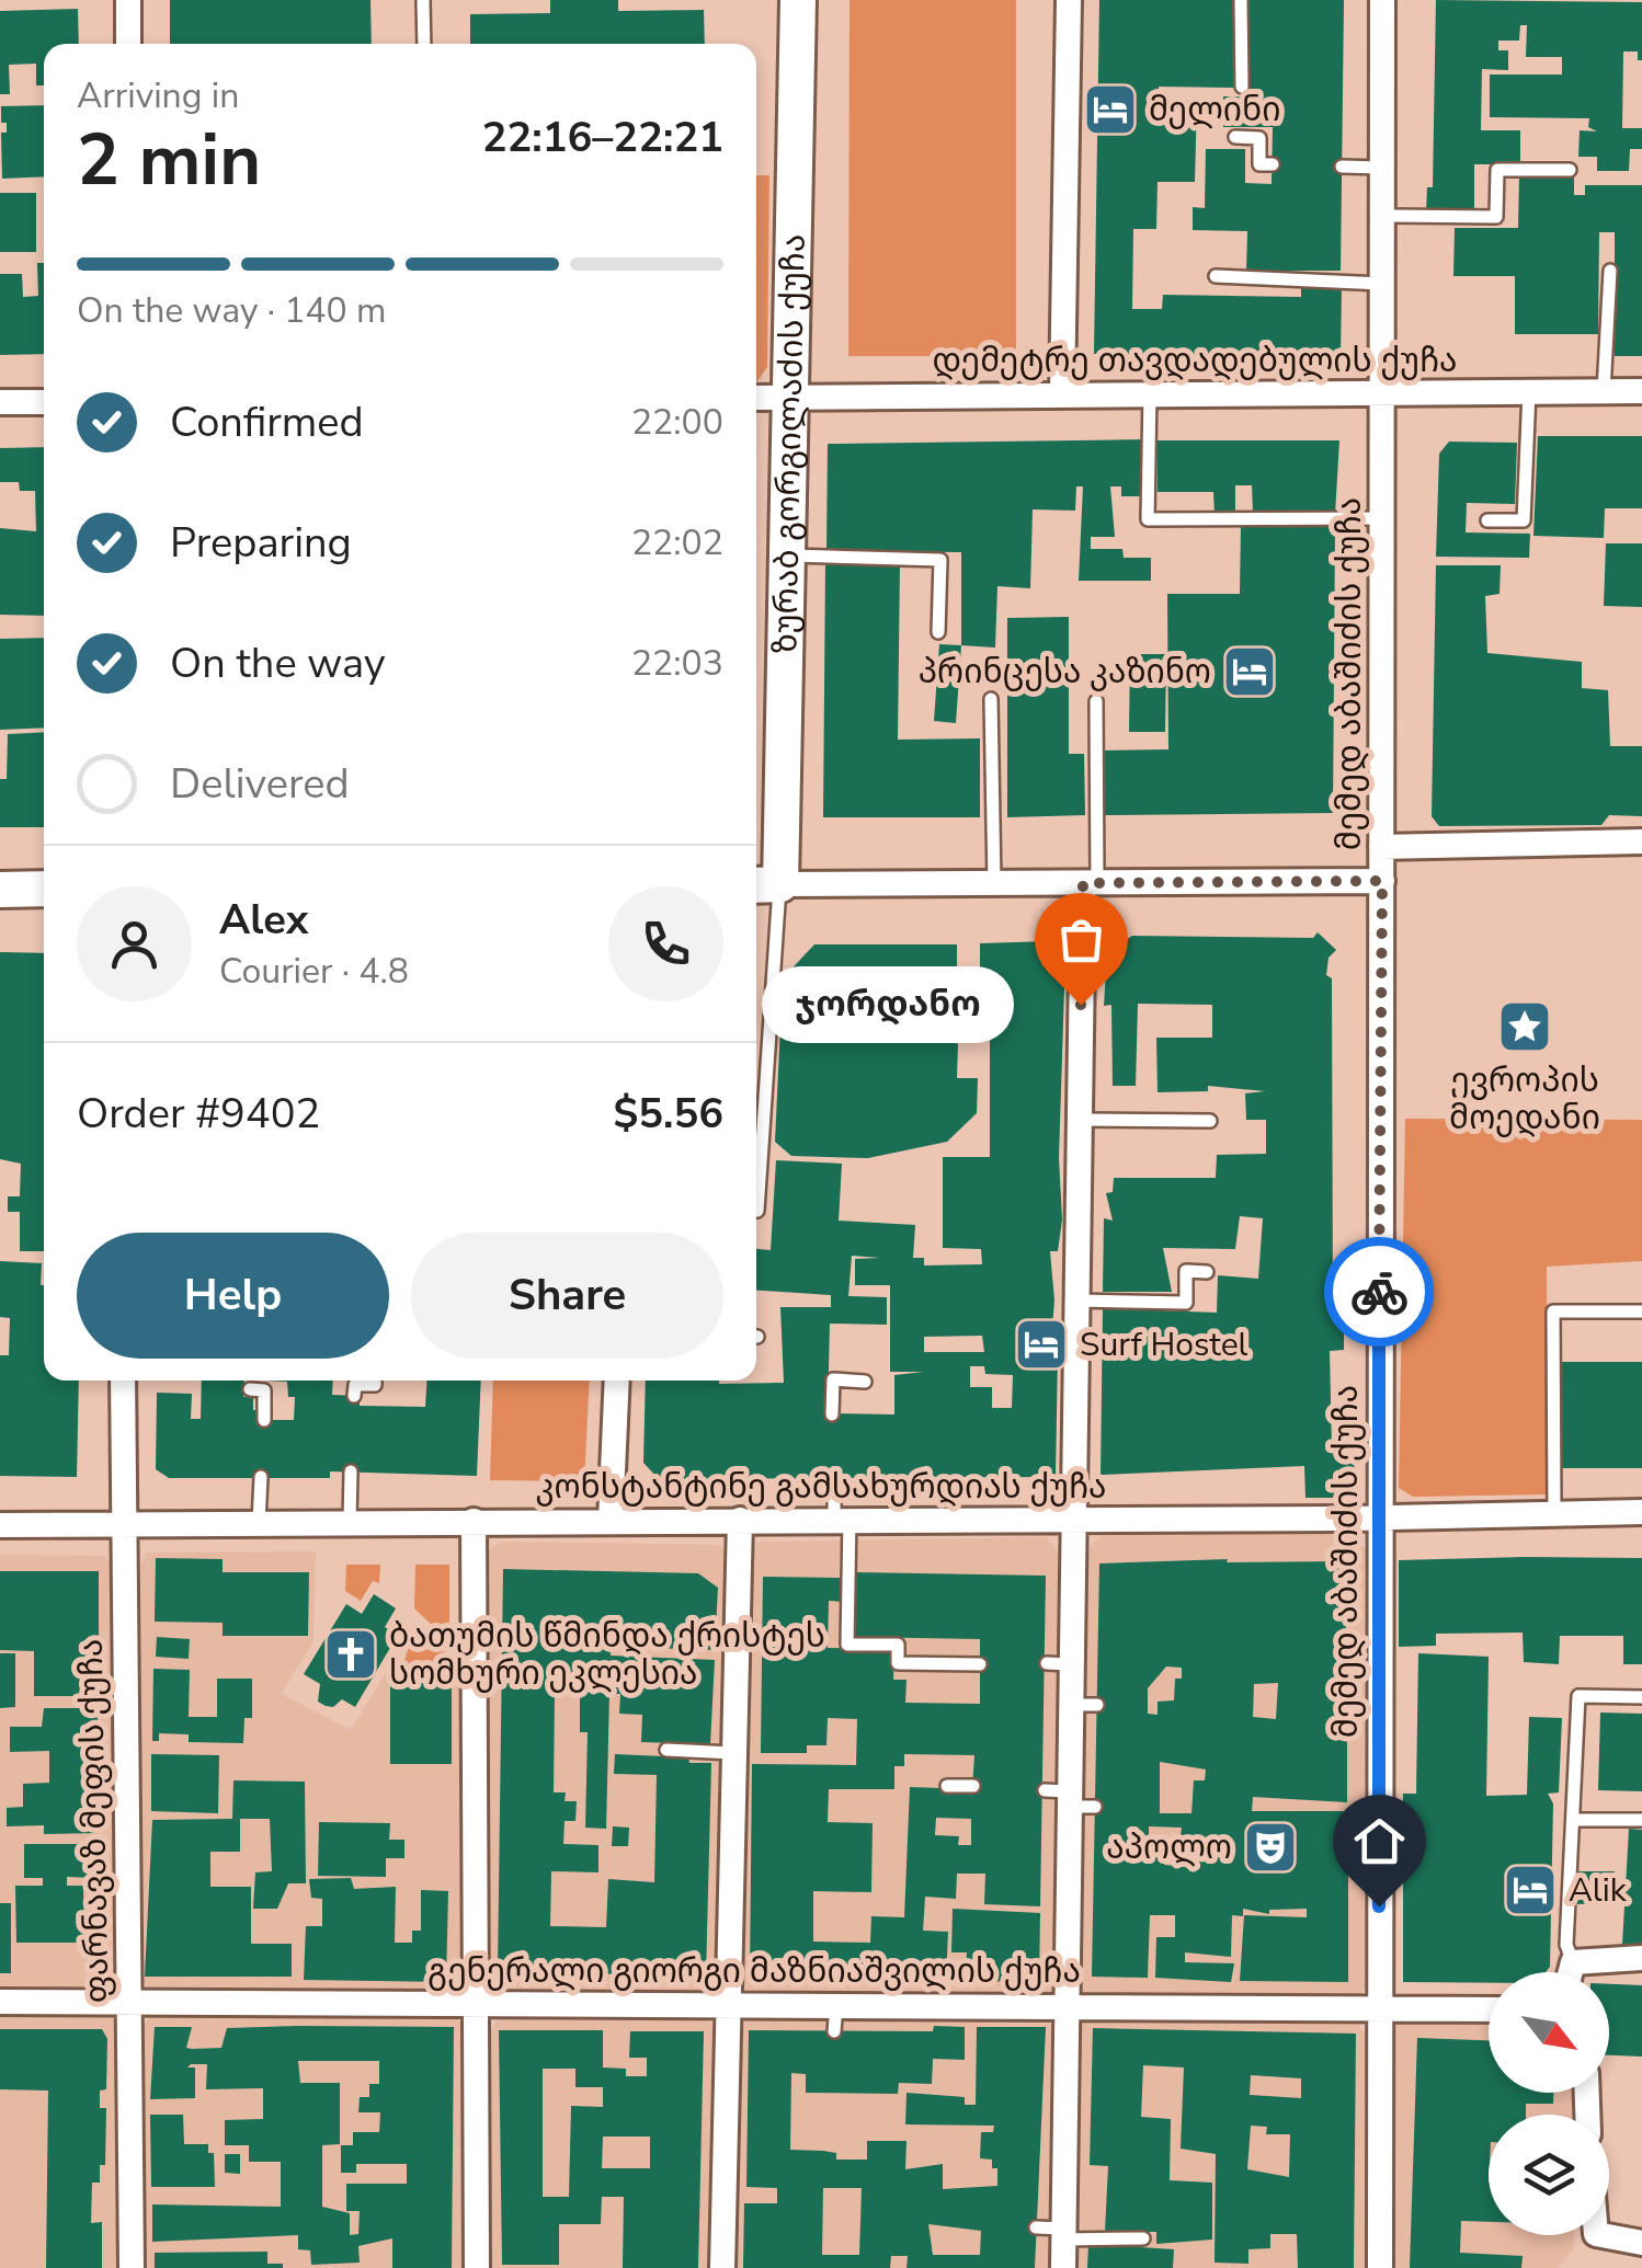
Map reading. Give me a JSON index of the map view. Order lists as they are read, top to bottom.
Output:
{
  "streets": {
    "street": [
      "დემეტრე თავდადებულის ქუჩა",
      "ზურაბ გორგილაძის ქუჩა",
      "მემედ აბაშიძის ქუჩა",
      "კონსტანტინე გამსახურდიას ქუჩა",
      "ფარნავაზ მეფის ქუჩა",
      "გენერალი გიორგი მაზნიაშვილის ქუჩა"
    ]
  },
  "crossings": [
    ["დემეტრე თავდადებულის ქუჩა", "ზურაბ გორგილაძის ქუჩა"],
    ["დემეტრე თავდადებულის ქუჩა", "მემედ აბაშიძის ქუჩა"],
    ["მემედ აბაშიძის ქუჩა", "კონსტანტინე გამსახურდიას ქუჩა"],
    ["მემედ აბაშიძის ქუჩა", "გენერალი გიორგი მაზნიაშვილის ქუჩა"],
    ["კონსტანტინე გამსახურდიას ქუჩა", "ფარნავაზ მეფის ქუჩა"],
    ["ფარნავაზ მეფის ქუჩა", "გენერალი გიორგი მაზნიაშვილის ქუჩა"]
  ],
  "places": {
    "hotel": [
      "მელინი",
      "პრინცესა კაზინო",
      "Surf Hostel",
      "Alik"
    ],
    "other": ["ჯორდანო"],
    "place": ["ევროპის მოედანი"],
    "church": ["ბათუმის წმინდა ქრისტეს სომხური ეკლესია"],
    "theatre": ["აპოლო"]
  },
  "north": "bottom right",
  "page": {
    "heading": ["2 min", "Arriving in", "22:16–22:21"],
    "panel": [
      "Alex",
      "Courier · 4.8",
      "Order #9402",
      "$5.56"
    ],
    "bar": "On the way · 140 m",
    "list": [
      ["Confirmed", "22:00"],
      ["Preparing", "22:02"],
      ["On the way", "22:03"],
      "Delivered"
    ],
    "bubble": "ჯორდანო",
    "buttons": ["Help", "Share"]
  }
}
